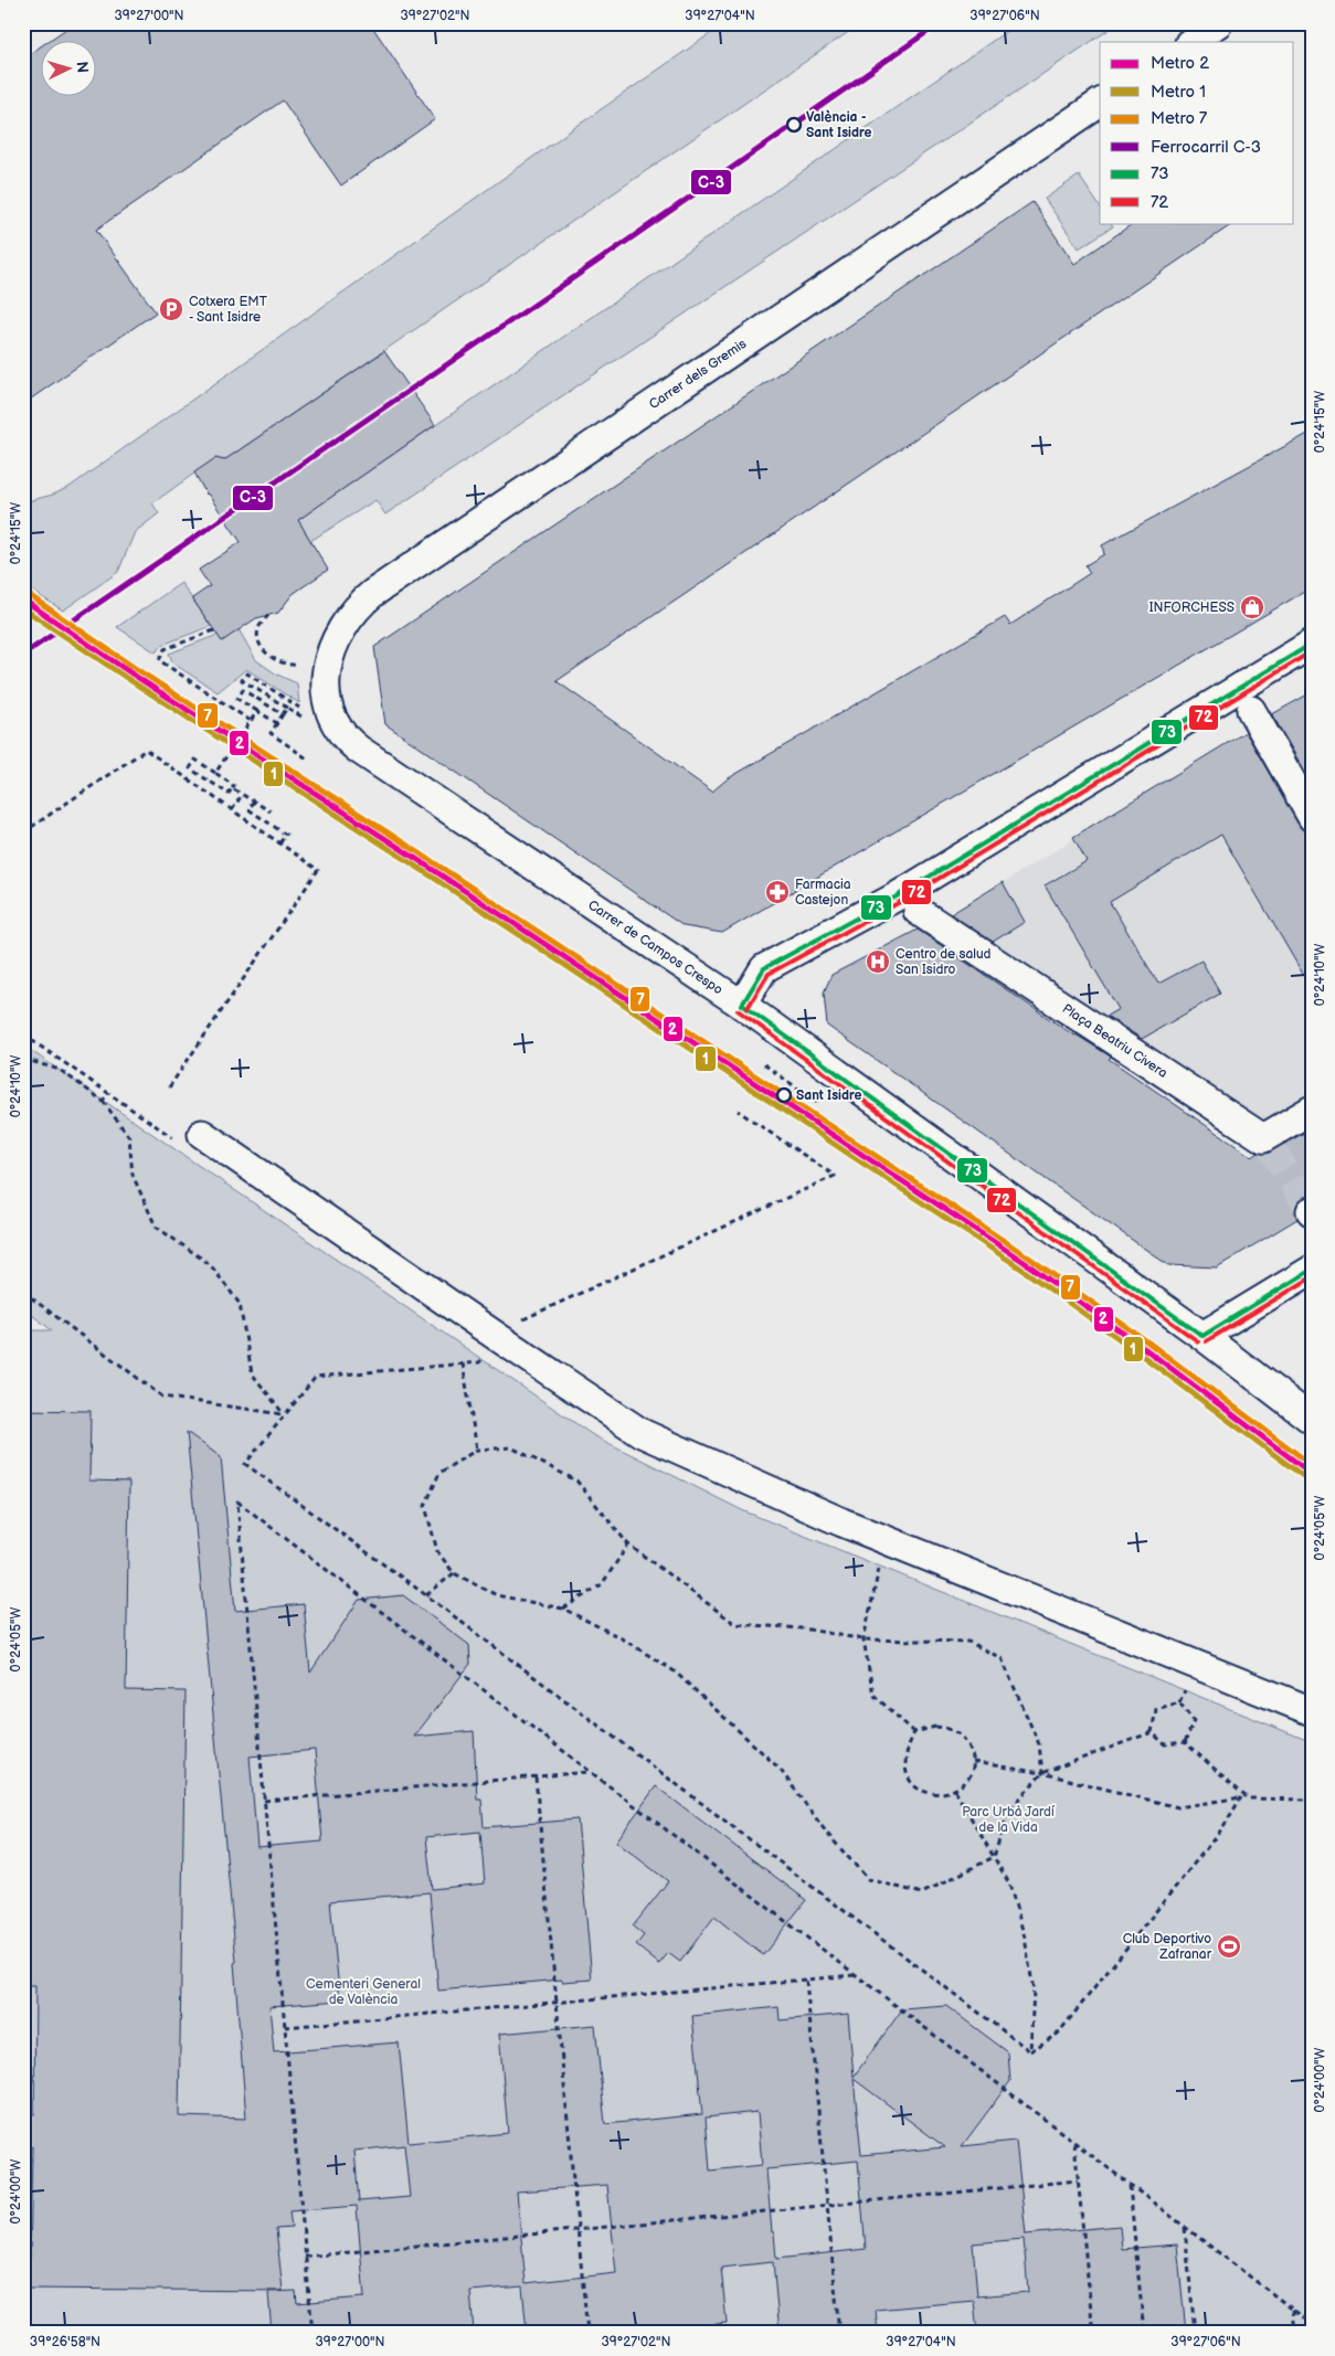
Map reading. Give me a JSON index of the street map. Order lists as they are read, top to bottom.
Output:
{
  "streets": {
    "street": ["Carrer dels Gremis", "Carrer de Campos Crespo", "Plaça Beatriu Civera"]
  },
  "crossings": [
    ["Carrer dels Gremis", "Carrer de Campos Crespo"]
  ],
  "parks": ["Parc Urbà Jardí de la Vida", "Cementeri General de València"],
  "places": {
    "other": ["València - Sant Isidre", "Sant Isidre"],
    "parking": ["Cotxera EMT - Sant Isidre"],
    "shop": ["INFORCHESS"],
    "pharmacy": ["Farmacia Castejon"],
    "hospital": ["Centro de salud San Isidro"],
    "sports": ["Club Deportivo Zafranar"]
  },
  "lines": [
    "rail line C-3",
    "metro line 7",
    "metro line 2",
    "metro line 1",
    "transit line 73",
    "transit line 72"
  ],
  "legend": [
    "Metro 2",
    "Metro 1",
    "Metro 7",
    "Ferrocarril C-3",
    "73",
    "72"
  ],
  "north": "right",
  "coordinates": [
    "39°27'00\"N",
    "39°27'02\"N",
    "39°27'04\"N",
    "39°27'06\"N",
    "0°24'15\"W",
    "0°24'10\"W",
    "0°24'05\"W",
    "0°24'00\"W",
    "39°26'58\"N"
  ]
}
